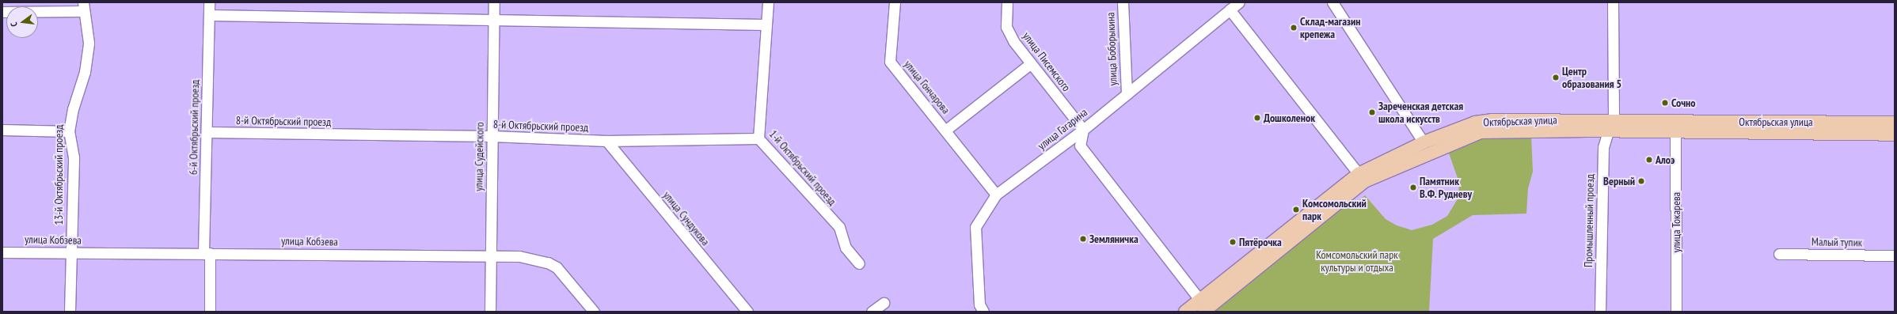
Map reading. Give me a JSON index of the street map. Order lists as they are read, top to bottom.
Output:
{
  "streets": {
    "main road": ["Октябрьская улица"],
    "street": [
      "улица Боборыкина",
      "улица Писемского",
      "улица Гончарова",
      "8-й Октябрьский проезд",
      "6-й Октябрьский проезд",
      "улица Гагарина",
      "улица Судейского",
      "1-й Октябрьский проезд",
      "13-й Октябрьский проезд",
      "улица Сундукова",
      "Промышленный проезд",
      "улица Токарева",
      "улица Кобзева",
      "Малый тупик"
    ]
  },
  "crossings": [
    ["улица Боборыкина", "улица Гагарина"],
    ["улица Писемского", "улица Гончарова"],
    ["улица Писемского", "улица Гагарина"],
    ["улица Гончарова", "улица Гагарина"],
    ["8-й Октябрьский проезд", "6-й Октябрьский проезд"],
    ["8-й Октябрьский проезд", "улица Судейского"],
    ["8-й Октябрьский проезд", "1-й Октябрьский проезд"],
    ["8-й Октябрьский проезд", "улица Сундукова"],
    ["Октябрьская улица", "Промышленный проезд"],
    ["Октябрьская улица", "улица Токарева"],
    ["6-й Октябрьский проезд", "улица Кобзева"],
    ["улица Судейского", "улица Кобзева"],
    ["13-й Октябрьский проезд", "улица Кобзева"]
  ],
  "parks": ["Комсомольский парк культуры и отдыха"],
  "places": [
    "Склад-магазин крепежа",
    "Центр образования 5",
    "Сочно",
    "Зареченская детская школа искусств",
    "Дошколенок",
    "Алоэ",
    "Верный",
    "Памятник В.Ф. Рудневу",
    "Комсомольский парк",
    "Земляничка",
    "Пятёрочка"
  ],
  "north": "left"
}
